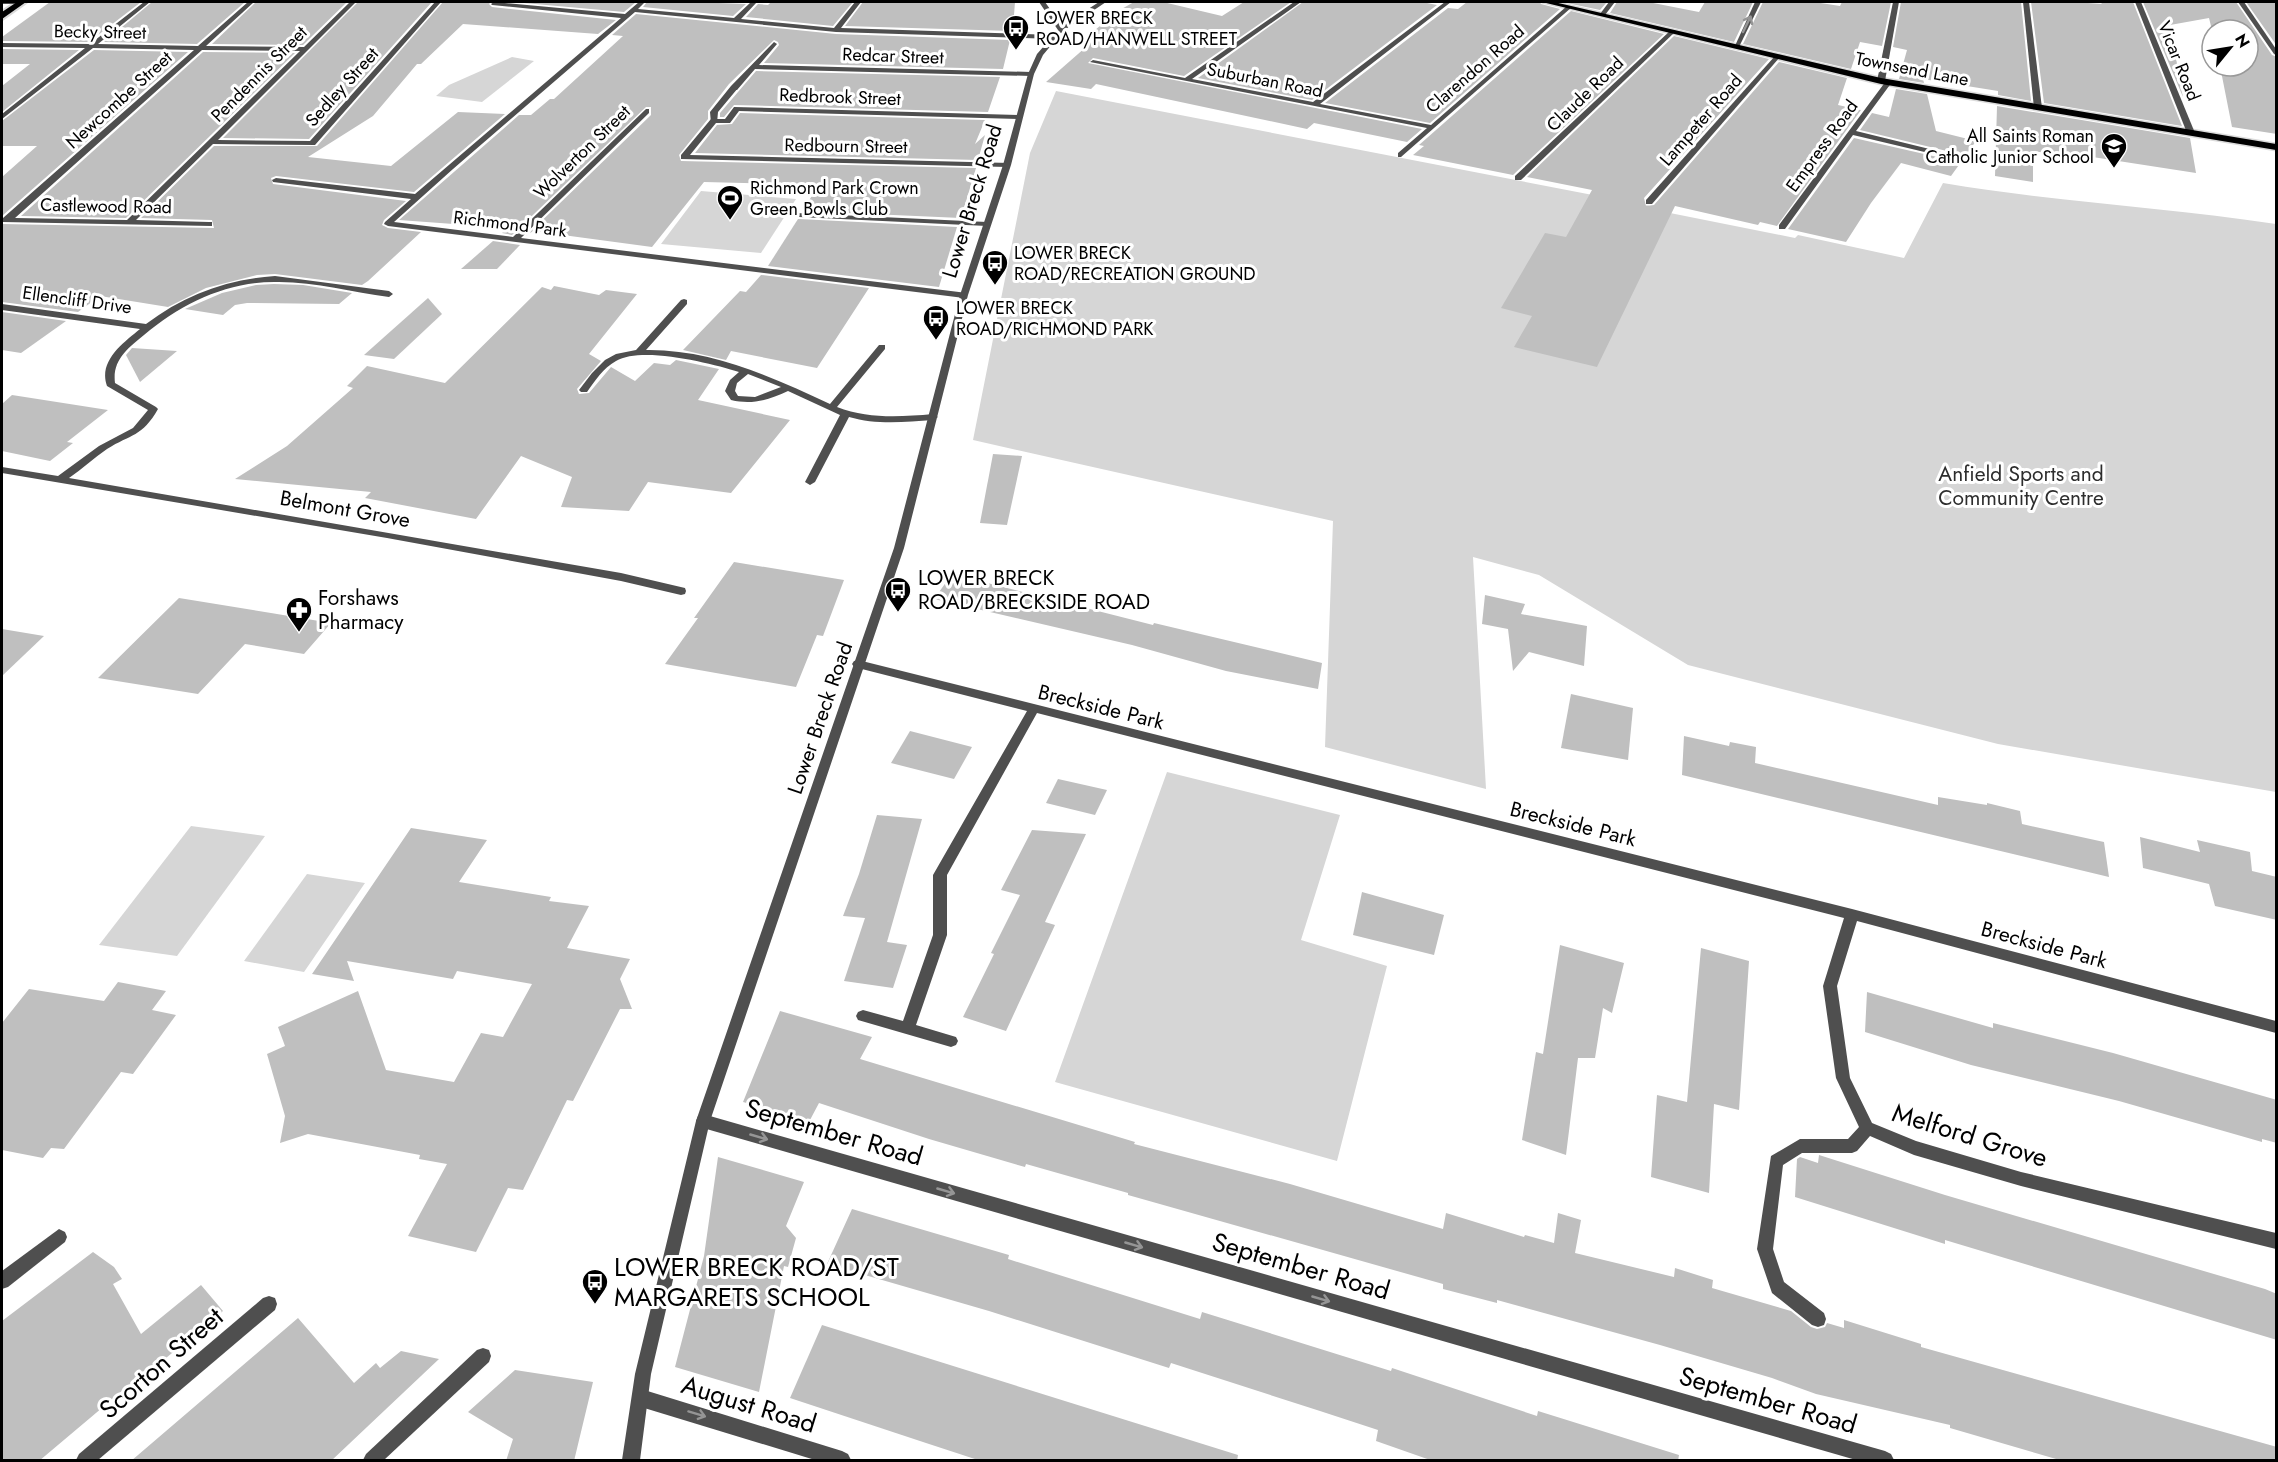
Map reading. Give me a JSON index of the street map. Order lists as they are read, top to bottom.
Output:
{
  "streets": {
    "main road": ["Townsend Lane"],
    "street": [
      "Becky Street",
      "Redcar Street",
      "Vicar Road",
      "Clarendon Road",
      "Pendennis Street",
      "Suburban Road",
      "Sedley Street",
      "Claude Road",
      "Redbrook Street",
      "Newcombe Street",
      "Lampeter Road",
      "Redbourn Street",
      "Empress Road",
      "Wolverton Street",
      "Lower Breck Road",
      "Castlewood Road",
      "Richmond Park",
      "Ellencliff Drive",
      "Belmont Grove",
      "Breckside Park",
      "September Road",
      "Melford Grove",
      "Scorton Street",
      "August Road"
    ]
  },
  "crossings": [
    ["Becky Street", "Pendennis Street"],
    ["Becky Street", "Newcombe Street"],
    ["Redcar Street", "Lower Breck Road"],
    ["Vicar Road", "Townsend Lane"],
    ["Clarendon Road", "Townsend Lane"],
    ["Clarendon Road", "Suburban Road"],
    ["Townsend Lane", "Claude Road"],
    ["Townsend Lane", "Lampeter Road"],
    ["Townsend Lane", "Empress Road"],
    ["Pendennis Street", "Sedley Street"],
    ["Pendennis Street", "Castlewood Road"],
    ["Redbrook Street", "Redbourn Street"],
    ["Redbrook Street", "Lower Breck Road"],
    ["Newcombe Street", "Castlewood Road"],
    ["Redbourn Street", "Lower Breck Road"],
    ["Wolverton Street", "Richmond Park"],
    ["Lower Breck Road", "Richmond Park"],
    ["Lower Breck Road", "Breckside Park"],
    ["Lower Breck Road", "September Road"],
    ["Lower Breck Road", "August Road"],
    ["Breckside Park", "Melford Grove"]
  ],
  "one_way": ["September Road", "August Road"],
  "parks": ["Anfield Sports and Community Centre"],
  "places": {
    "bus stop": [
      "LOWER BRECK ROAD/HANWELL STREET",
      "LOWER BRECK ROAD/RECREATION GROUND",
      "LOWER BRECK ROAD/RICHMOND PARK",
      "LOWER BRECK ROAD/BRECKSIDE ROAD",
      "LOWER BRECK ROAD/ST MARGARETS SCHOOL"
    ],
    "school or university": ["All Saints Roman Catholic Junior School"],
    "sports": ["Richmond Park Crown Green Bowls Club"],
    "pharmacy": ["Forshaws Pharmacy"]
  },
  "north": "top right"
}
